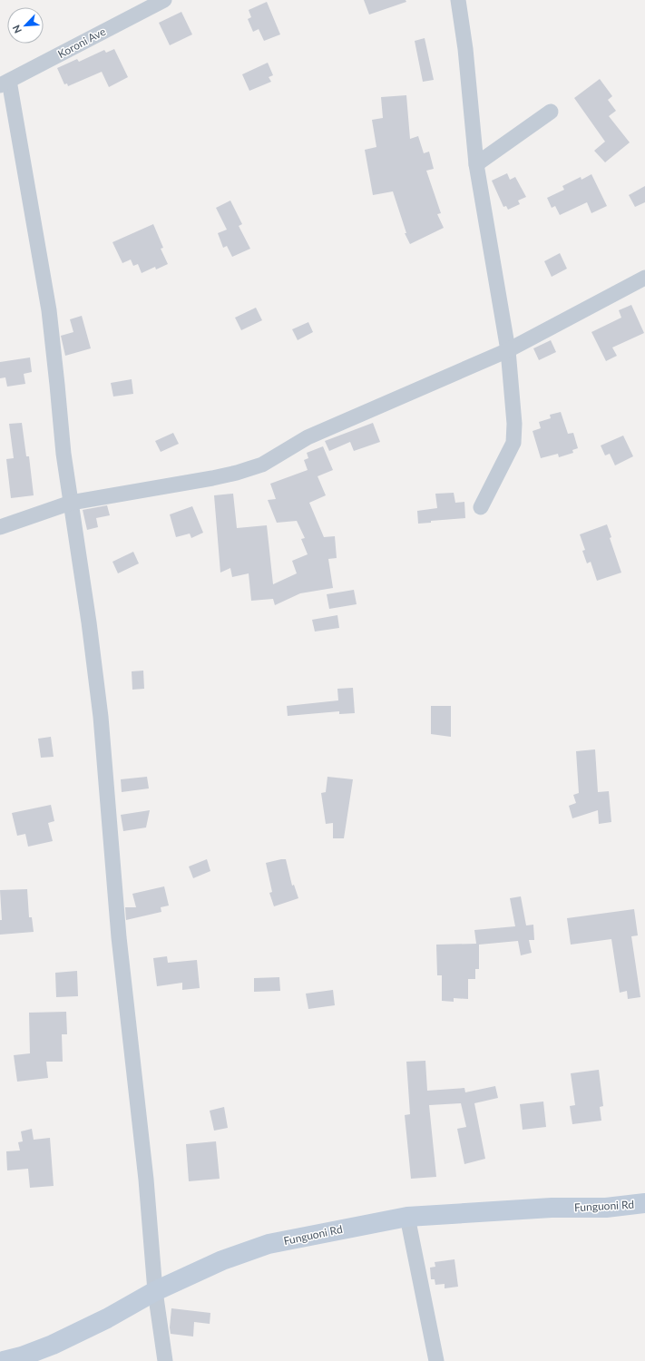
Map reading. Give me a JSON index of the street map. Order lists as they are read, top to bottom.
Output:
{
  "streets": {
    "street": ["Koroni Ave", "Funguoni Rd"]
  },
  "north": "bottom left"
}
